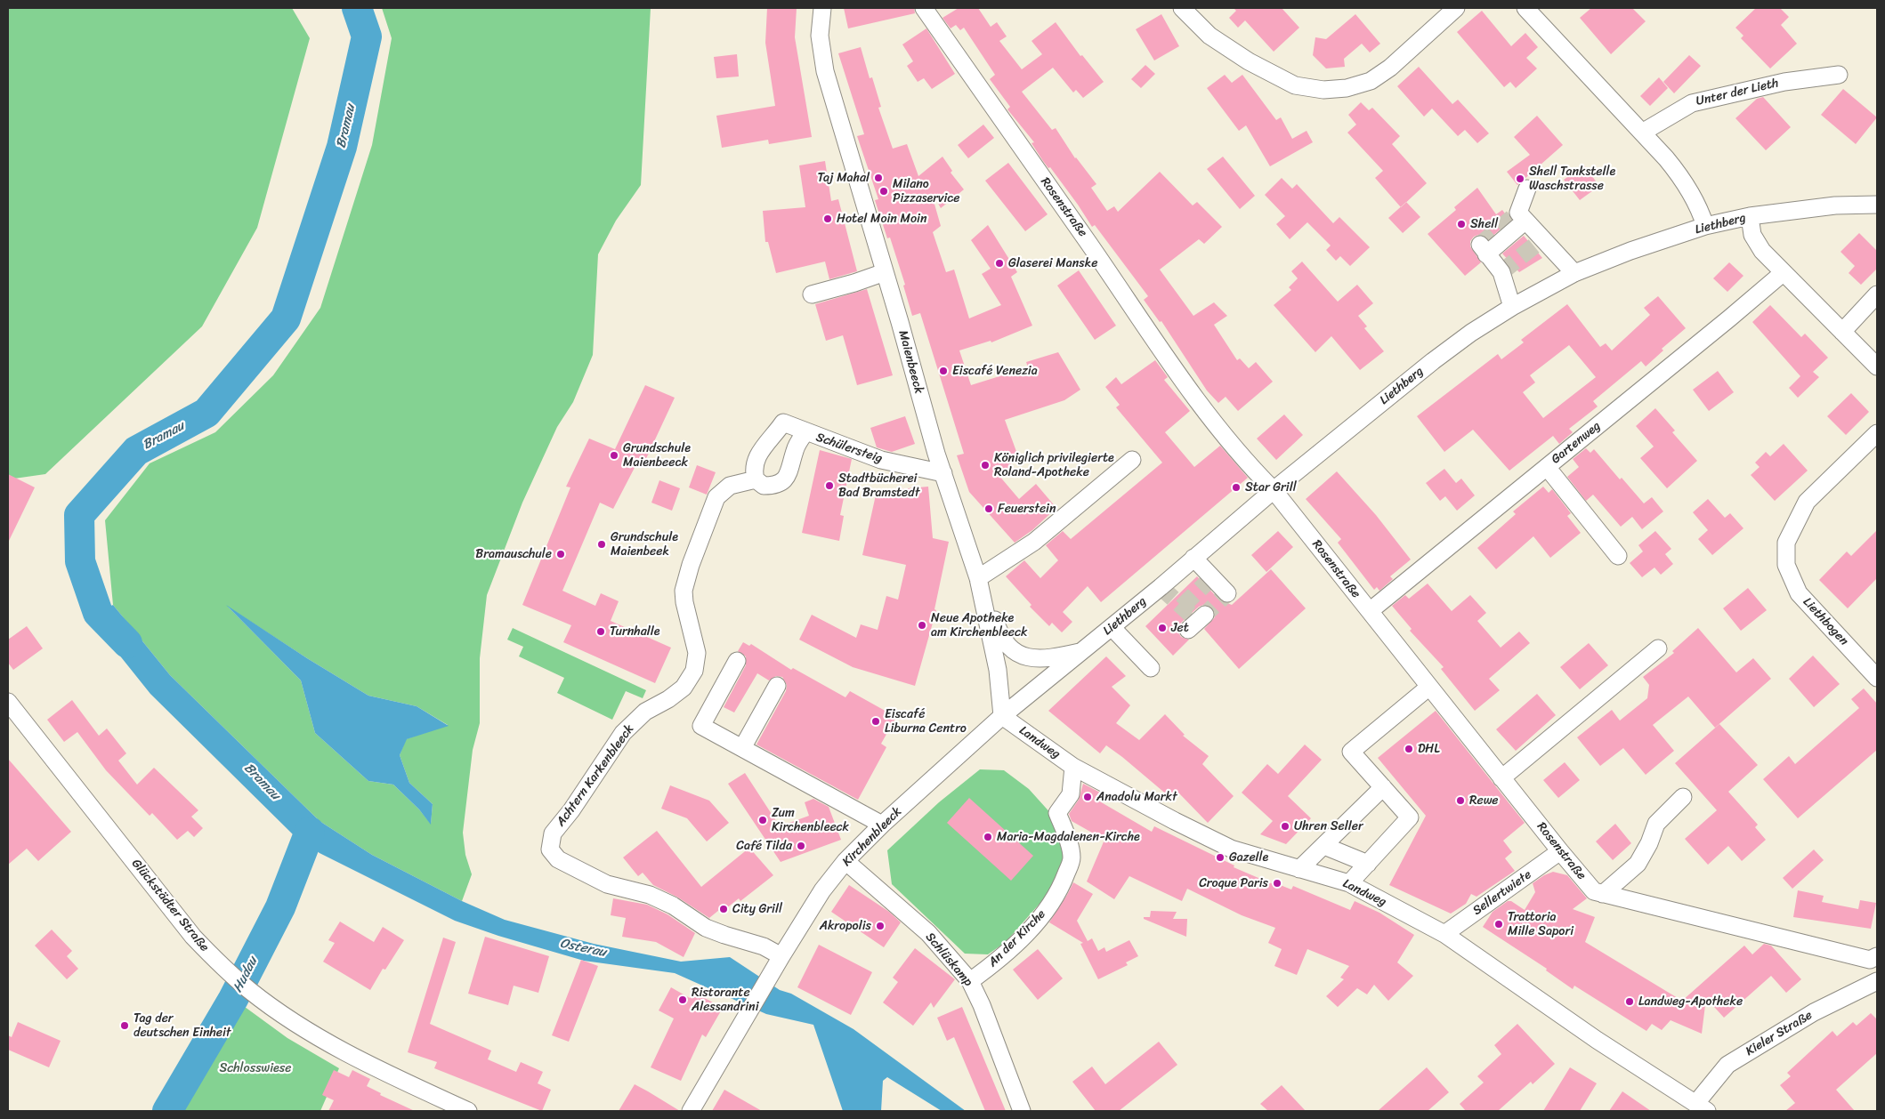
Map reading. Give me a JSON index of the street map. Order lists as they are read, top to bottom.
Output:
{
  "streets": {
    "street": [
      "Unter der Lieth",
      "Rosenstraße",
      "Liethberg",
      "Maienbeeck",
      "Gartenweg",
      "Schülersteig",
      "Liethbogen",
      "Landweg",
      "Achtern Karkenbleeck",
      "Kirchenbleeck",
      "Sellertwiete",
      "Glückstädter Straße",
      "An der Kirche",
      "Schlüskamp",
      "Kieler Straße"
    ]
  },
  "crossings": [
    ["Rosenstraße", "Liethberg"],
    ["Rosenstraße", "Gartenweg"],
    ["Rosenstraße", "Sellertwiete"],
    ["Liethberg", "Maienbeeck"],
    ["Liethberg", "Landweg"],
    ["Liethberg", "Kirchenbleeck"],
    ["Maienbeeck", "Schülersteig"],
    ["Maienbeeck", "Landweg"],
    ["Maienbeeck", "Kirchenbleeck"],
    ["Schülersteig", "Achtern Karkenbleeck"],
    ["Landweg", "Kirchenbleeck"],
    ["Landweg", "Sellertwiete"],
    ["Landweg", "An der Kirche"],
    ["Landweg", "Kieler Straße"],
    ["Achtern Karkenbleeck", "Kirchenbleeck"],
    ["Kirchenbleeck", "Schlüskamp"],
    ["An der Kirche", "Schlüskamp"]
  ],
  "water": ["Bramau", "Osterau", "Hudau"],
  "parks": ["Schlosswiese"],
  "places": [
    "Taj Mahal",
    "Shell Tankstelle Waschstrasse",
    "Milano Pizzaservice",
    "Hotel Moin Moin",
    "Shell",
    "Glaserei Manske",
    "Eiscafé Venezia",
    "Grundschule Maienbeeck",
    "Königlich privilegierte Roland-Apotheke",
    "Stadtbücherei Bad Bramstedt",
    "Star Grill",
    "Feuerstein",
    "Grundschule Maienbeek",
    "Bramauschule",
    "Neue Apotheke am Kirchenbleeck",
    "Jet",
    "Turnhalle",
    "Eiscafé Liburna Centro",
    "DHL",
    "Anadolu Markt",
    "Rewe",
    "Zum Kirchenbleeck",
    "Uhren Seller",
    "Maria-Magdalenen-Kirche",
    "Café Tilda",
    "Gazelle",
    "Croque Paris",
    "City Grill",
    "Trattoria Mille Sapori",
    "Akropolis",
    "Ristorante Alessandrini",
    "Landweg-Apotheke",
    "Tag der deutschen Einheit"
  ]
}
